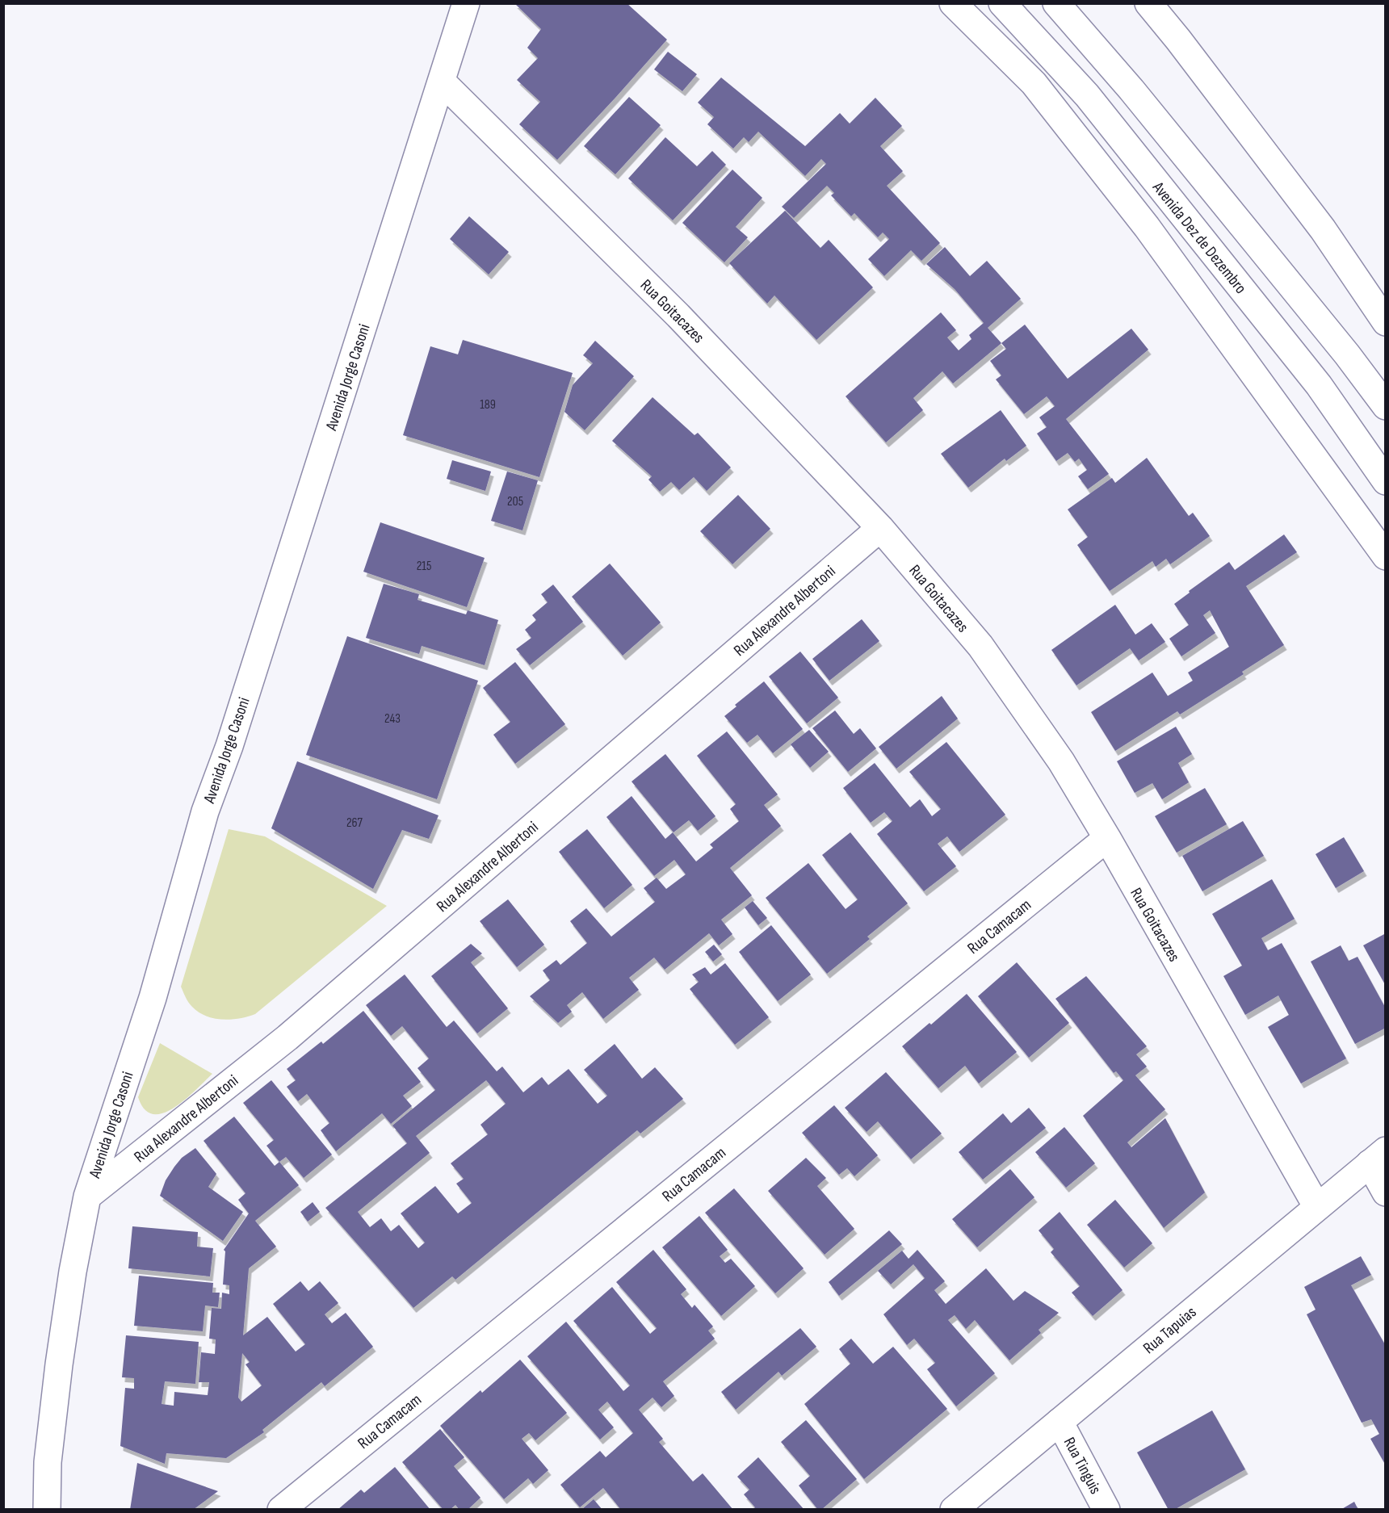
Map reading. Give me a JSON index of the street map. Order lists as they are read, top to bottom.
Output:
{
  "streets": {
    "main road": [
      "Avenida Dez de Dezembro",
      "Rua Goitacazes",
      "Avenida Jorge Casoni",
      "Rua Alexandre Albertoni",
      "Rua Camacam",
      "Rua Tapuias",
      "Rua Tinguis"
    ]
  },
  "crossings": [
    ["Rua Goitacazes", "Avenida Jorge Casoni"],
    ["Rua Goitacazes", "Rua Alexandre Albertoni"],
    ["Rua Goitacazes", "Rua Camacam"],
    ["Rua Goitacazes", "Rua Tapuias"],
    ["Avenida Jorge Casoni", "Rua Alexandre Albertoni"],
    ["Rua Tapuias", "Rua Tinguis"]
  ],
  "house_numbers": [
    "189",
    "205",
    "215",
    "243",
    "267"
  ]
}
